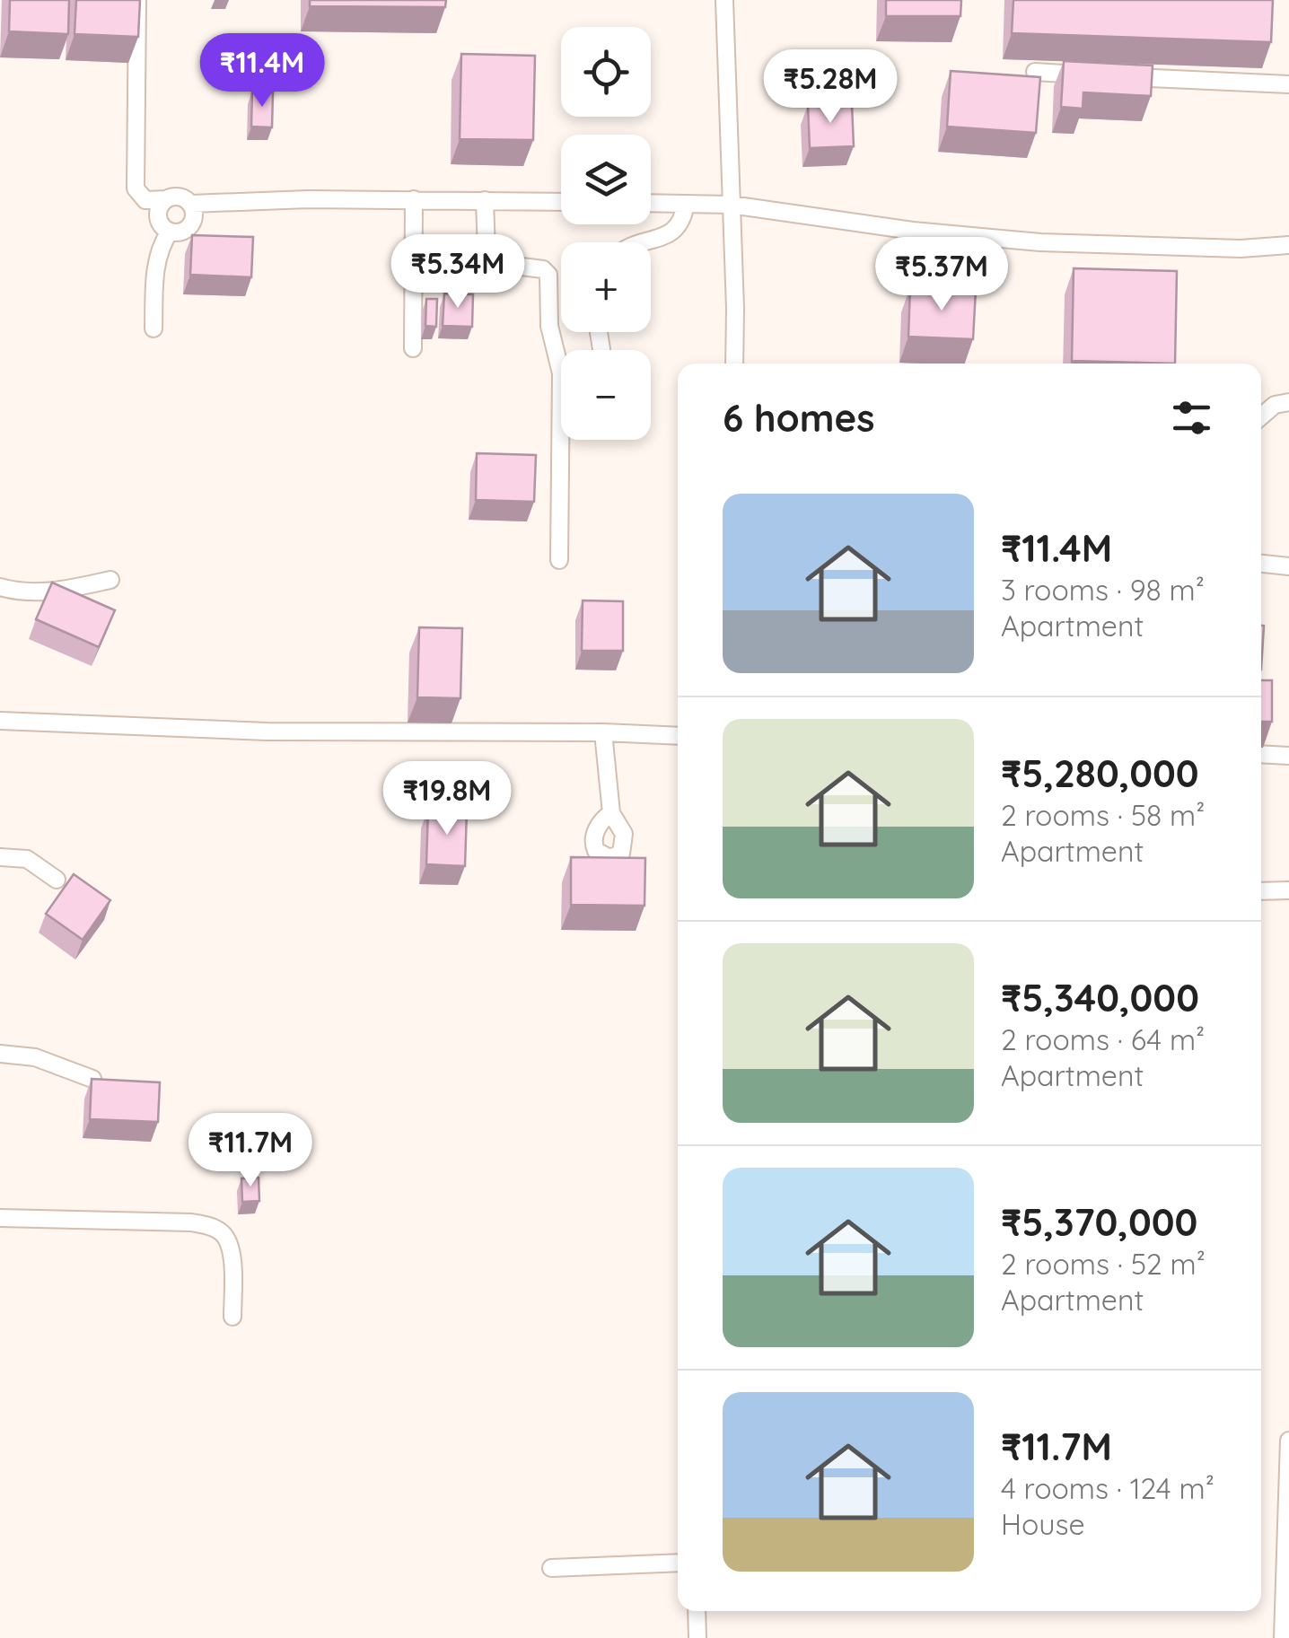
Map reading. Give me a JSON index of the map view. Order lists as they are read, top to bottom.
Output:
{
  "page": {
    "map_buttons": ["+", "−"],
    "price": [
      "₹11.4M",
      "₹5.28M",
      "₹5.34M",
      "₹5.37M",
      "₹19.8M",
      "₹11.7M"
    ],
    "heading": "6 homes",
    "list": [
      {
        "name": "₹11.4M",
        "note": "3 rooms · 98 m² · Apartment"
      },
      {
        "name": "₹5,280,000",
        "note": "2 rooms · 58 m² · Apartment"
      },
      {
        "name": "₹5,340,000",
        "note": "2 rooms · 64 m² · Apartment"
      },
      {
        "name": "₹5,370,000",
        "note": "2 rooms · 52 m² · Apartment"
      },
      {
        "name": "₹11.7M",
        "note": "4 rooms · 124 m² · House"
      }
    ]
  }
}
